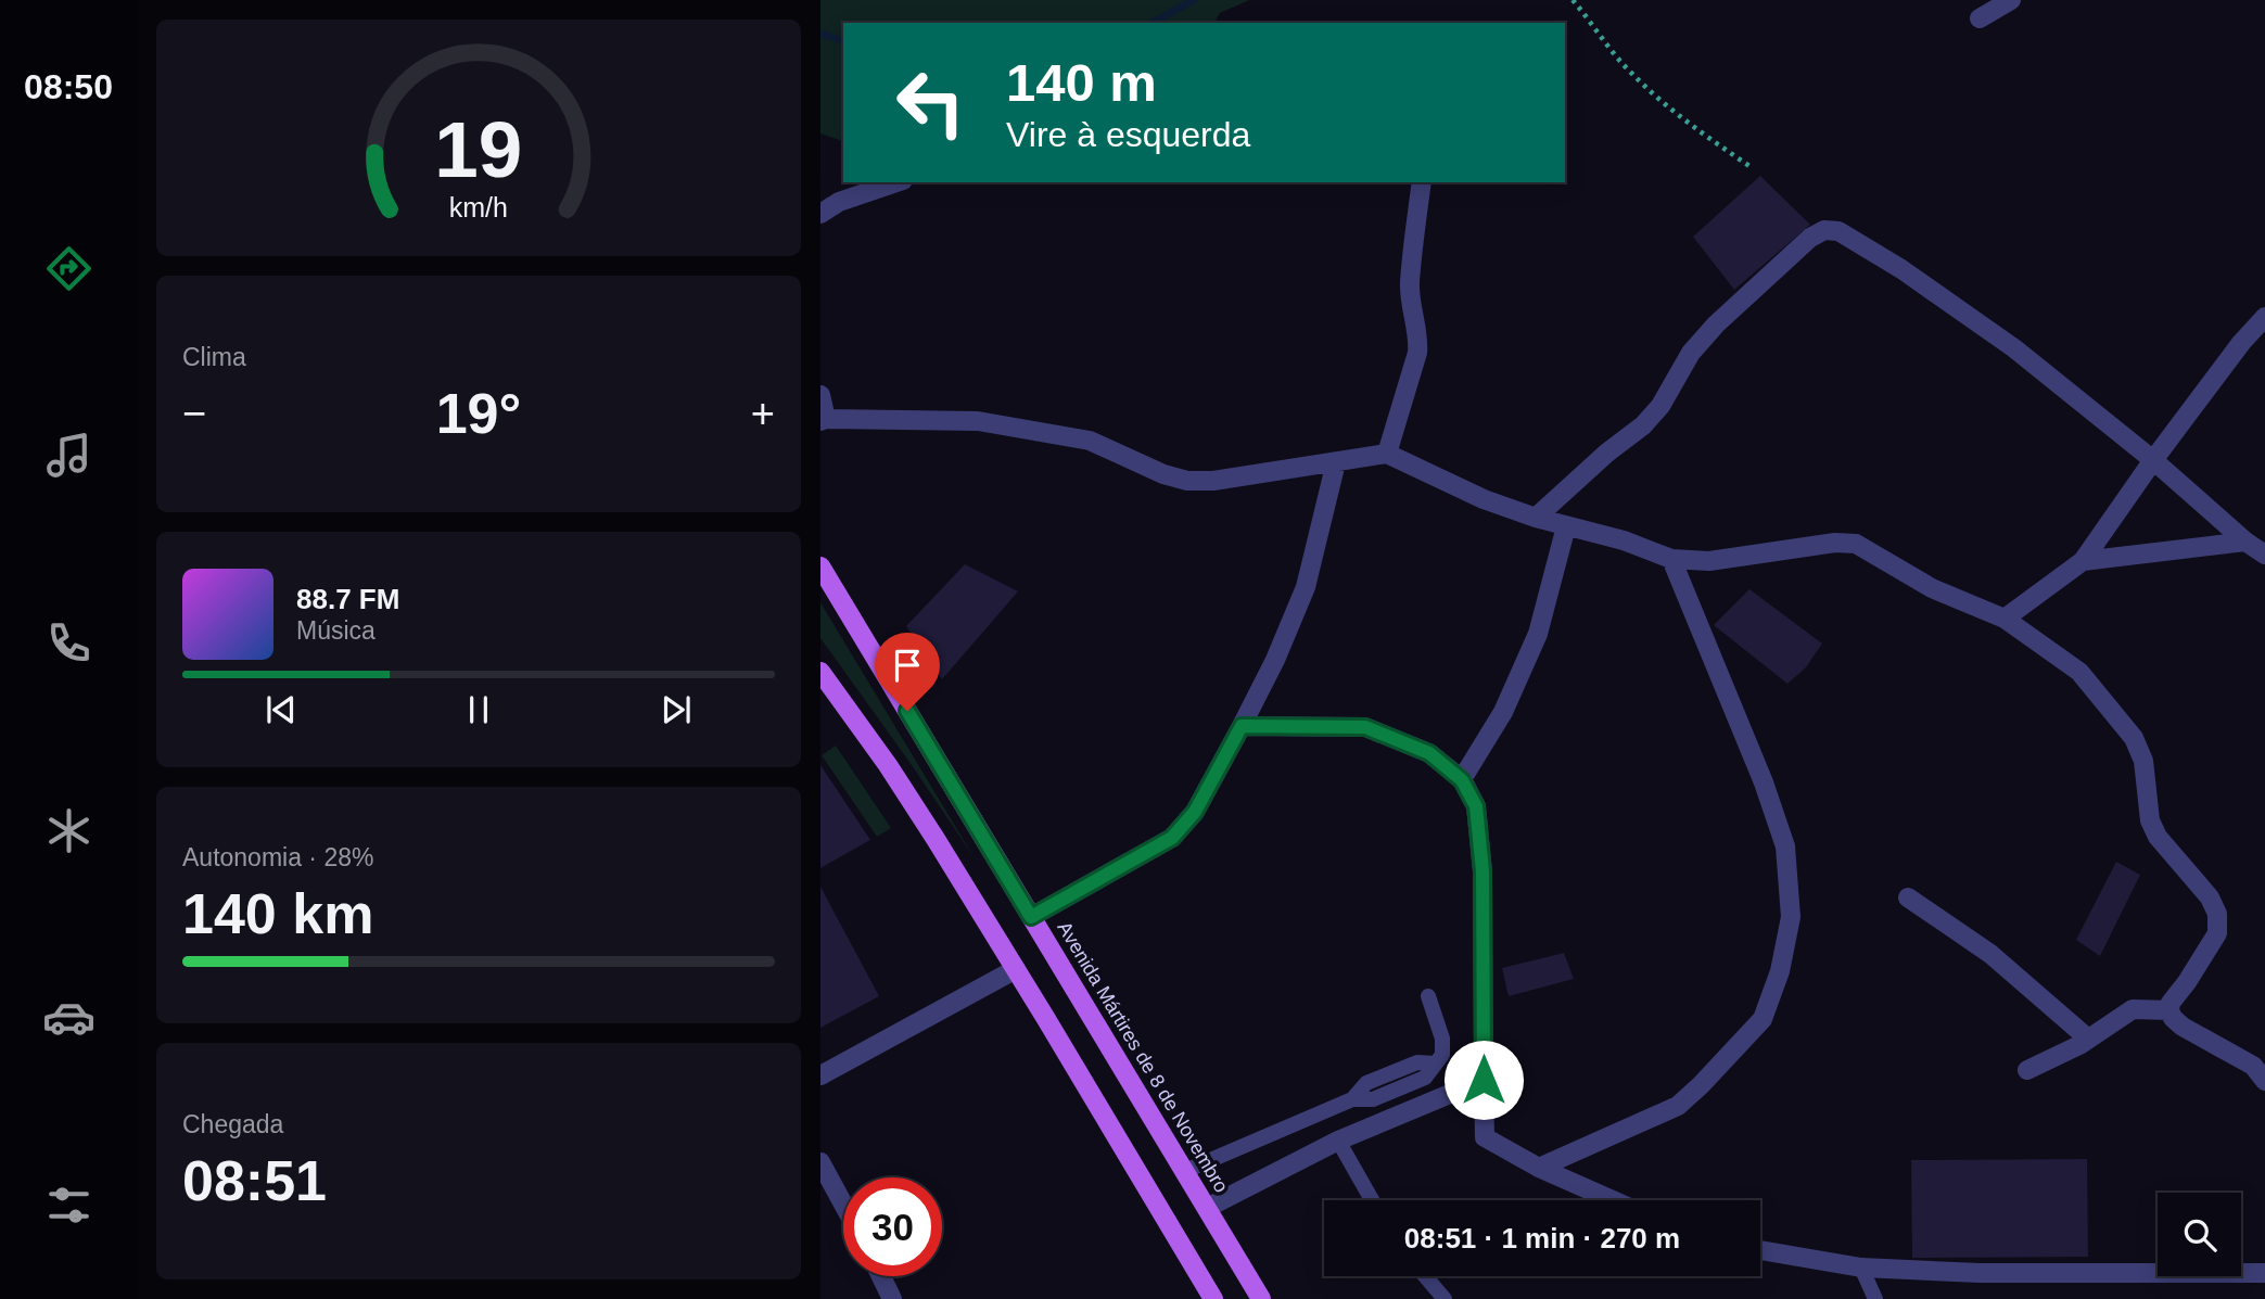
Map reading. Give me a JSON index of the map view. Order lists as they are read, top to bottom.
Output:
{
  "streets": {
    "main road": ["Avenida Mártires de 8 de Novembro"]
  },
  "page": {
    "tabs": "08:50",
    "turn": ["140 m", "Vire à esquerda"],
    "tile": [
      "Clima",
      ["Autonomia · 28%", "140 km"],
      ["Chegada", "08:51"]
    ],
    "heat": ["−", "19°", "+"],
    "song": ["88.7 FM", "Música"],
    "limit": "30",
    "trip": "08:51 · 1 min · 270 m",
    "gauge": ["19", "km/h"]
  }
}
